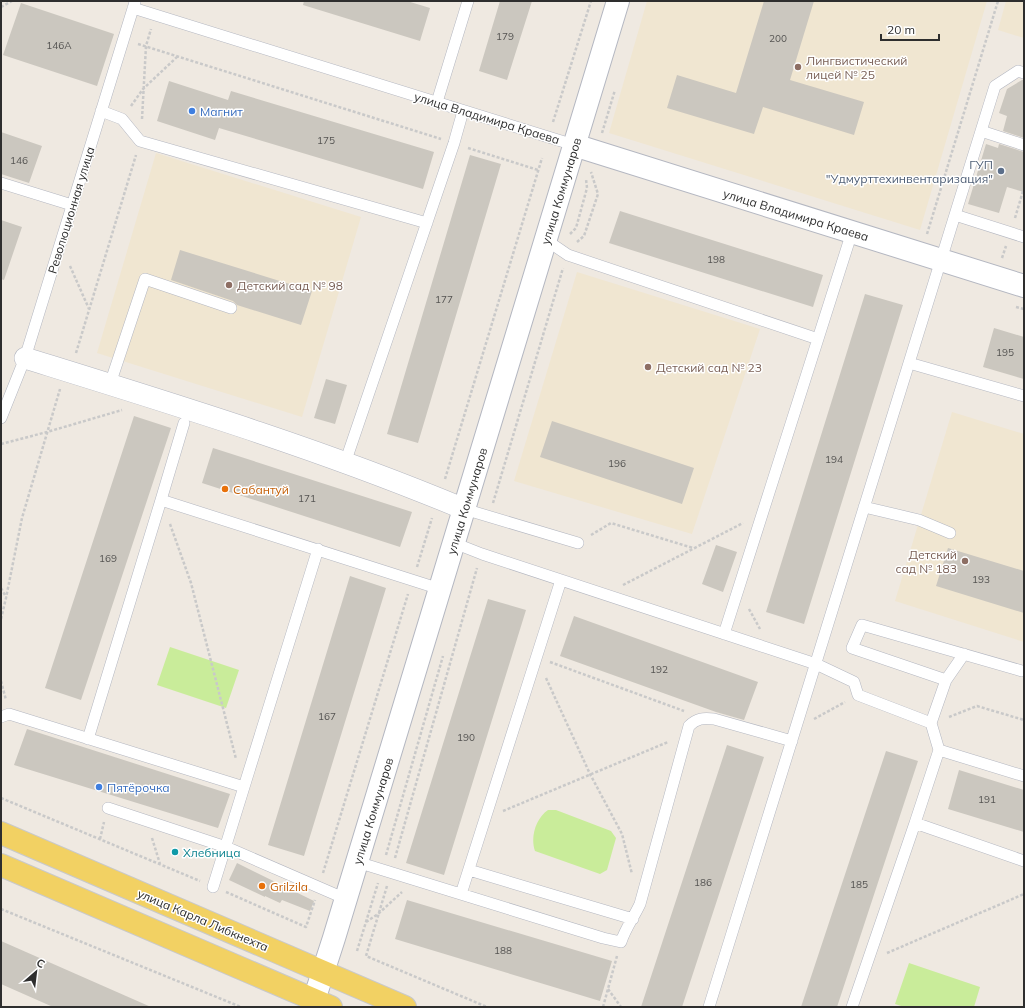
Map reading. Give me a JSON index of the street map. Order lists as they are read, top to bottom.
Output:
{
  "streets": {
    "main road": ["улица Карла Либкнехта"],
    "street": ["улица Владимира Краева", "улица Коммунаров"],
    "lane": ["Революционная улица"]
  },
  "crossings": [
    ["улица Владимира Краева", "улица Коммунаров"],
    ["улица Владимира Краева", "Революционная улица"],
    ["улица Коммунаров", "улица Карла Либкнехта"]
  ],
  "places": [
    "Лингвистический лицей № 25",
    "Магнит",
    "ГУП \"Удмурттехинвентаризация\"",
    "Детский сад № 98",
    "Детский сад № 23",
    "Сабантуй",
    "Детский сад № 183",
    "Пятёрочка",
    "Хлебница",
    "Grilzila"
  ],
  "house_numbers": [
    "179",
    "200",
    "146А",
    "175",
    "146",
    "198",
    "177",
    "195",
    "194",
    "196",
    "171",
    "169",
    "193",
    "192",
    "167",
    "190",
    "191",
    "186",
    "185",
    "188"
  ],
  "scale_bar": "20 m",
  "north": "top right"
}
